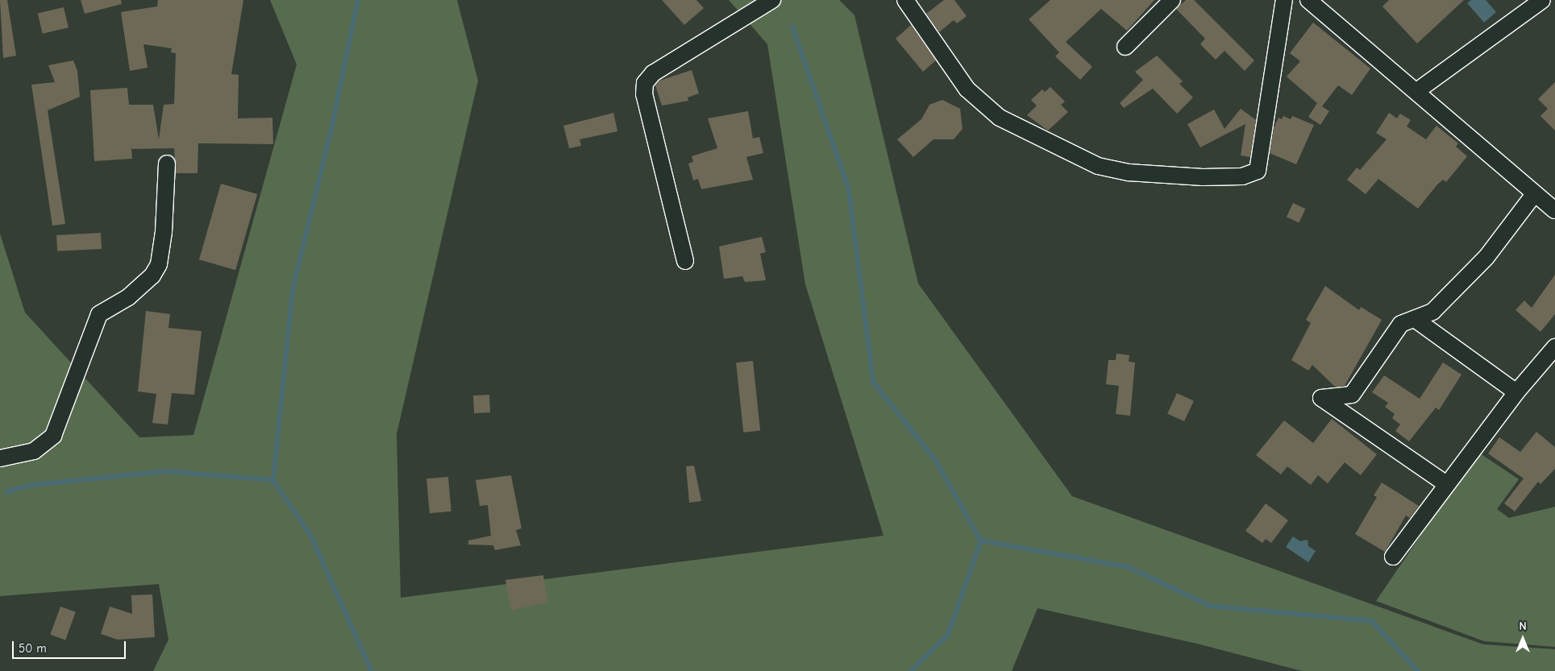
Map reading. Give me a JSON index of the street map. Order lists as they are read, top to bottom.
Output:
{
  "scale_bar": "50 m",
  "north": "top"
}
